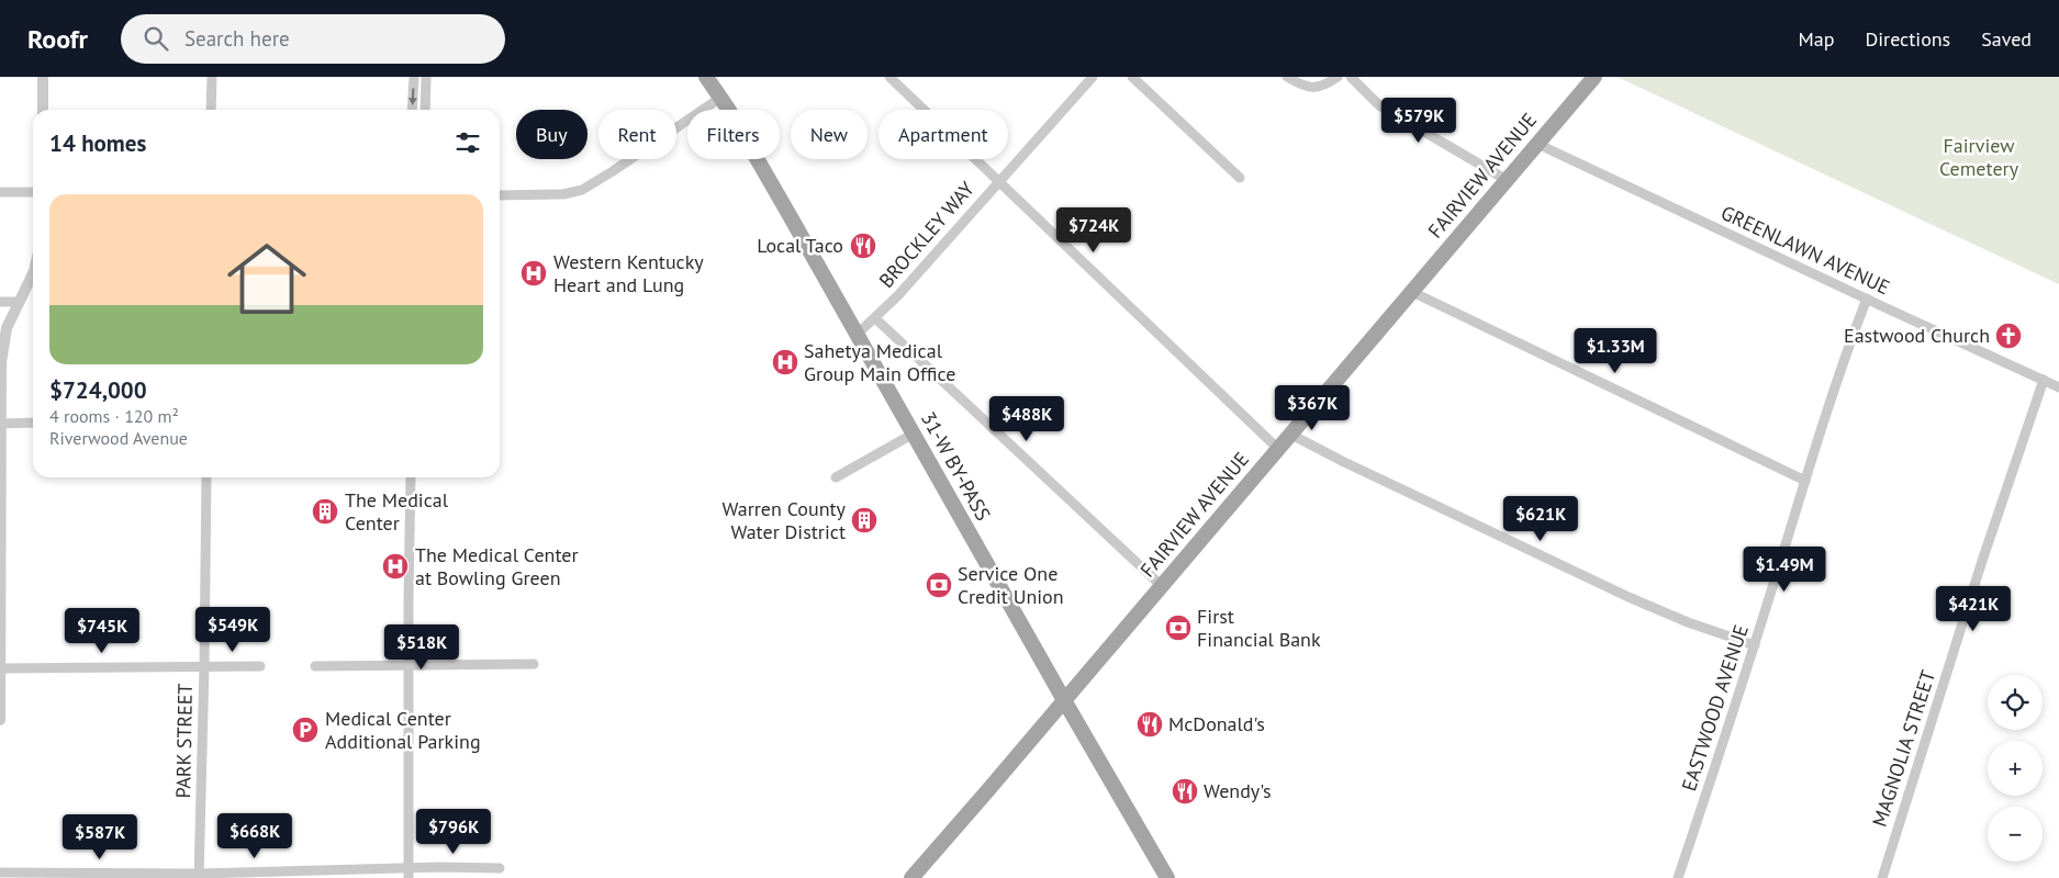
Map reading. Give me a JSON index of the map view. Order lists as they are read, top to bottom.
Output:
{
  "streets": {
    "main road": ["FAIRVIEW AVENUE", "31-W BY-PASS"],
    "street": [
      "BROCKLEY WAY",
      "GREENLAWN AVENUE",
      "EASTWOOD AVENUE",
      "PARK STREET",
      "MAGNOLIA STREET"
    ]
  },
  "crossings": [
    ["FAIRVIEW AVENUE", "GREENLAWN AVENUE"],
    ["FAIRVIEW AVENUE", "31-W BY-PASS"],
    ["BROCKLEY WAY", "31-W BY-PASS"],
    ["GREENLAWN AVENUE", "EASTWOOD AVENUE"],
    ["GREENLAWN AVENUE", "MAGNOLIA STREET"]
  ],
  "parks": ["Fairview Cemetery"],
  "places": {
    "restaurant": ["Local Taco", "McDonald's", "Wendy's"],
    "hospital": ["Western Kentucky Heart and Lung", "Sahetya Medical Group Main Office", "The Medical Center at Bowling Green"],
    "church": ["Eastwood Church"],
    "building": ["The Medical Center", "Warren County Water District"],
    "bank": ["Service One Credit Union", "First Financial Bank"],
    "parking": ["Medical Center Additional Parking"]
  },
  "page": {
    "header": "Roofr",
    "search": "Search here",
    "nav": ["Map", "Directions", "Saved"],
    "price": [
      "$579K",
      "$724K",
      "$1.33M",
      "$367K",
      "$488K",
      "$621K",
      "$1.49M",
      "$421K",
      "$549K",
      "$745K",
      "$518K",
      "$796K",
      "$668K",
      "$587K"
    ],
    "chip": [
      "Buy",
      "Rent",
      "Filters",
      "New",
      "Apartment"
    ],
    "heading": "14 homes",
    "list": [
      {
        "name": "$724,000",
        "note": "4 rooms · 120 m² · Riverwood Avenue"
      }
    ],
    "map_buttons": ["+", "−"]
  }
}
